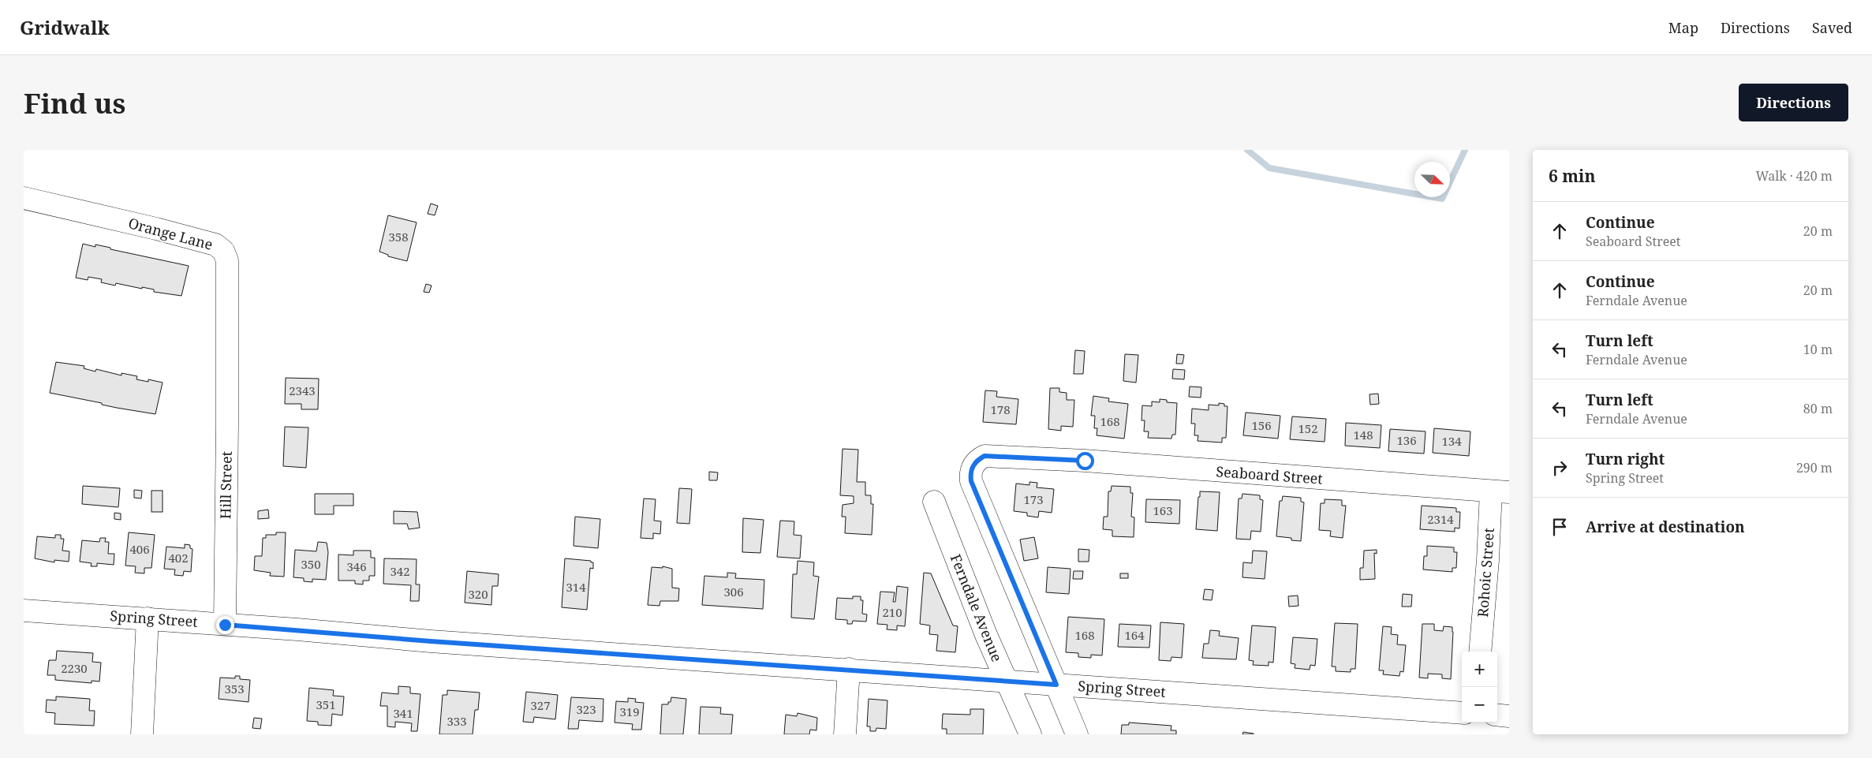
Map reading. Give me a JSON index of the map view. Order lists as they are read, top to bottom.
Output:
{
  "streets": {
    "street": [
      "Orange Lane",
      "Seaboard Street",
      "Hill Street",
      "Rohoic Street",
      "Ferndale Avenue",
      "Spring Street"
    ]
  },
  "crossings": [
    ["Orange Lane", "Hill Street"],
    ["Seaboard Street", "Rohoic Street"],
    ["Seaboard Street", "Spring Street"],
    ["Hill Street", "Spring Street"],
    ["Ferndale Avenue", "Spring Street"]
  ],
  "house_numbers": [
    "358",
    "2343",
    "178",
    "168",
    "156",
    "152",
    "148",
    "136",
    "134",
    "173",
    "163",
    "2314",
    "406",
    "402",
    "350",
    "346",
    "342",
    "314",
    "306",
    "320",
    "210",
    "168",
    "164",
    "2230",
    "353",
    "351",
    "327",
    "323",
    "319",
    "341",
    "333"
  ],
  "north": "bottom right",
  "page": {
    "header": "Gridwalk",
    "nav": ["Map", "Directions", "Saved"],
    "buttons": "Directions",
    "title": "Find us",
    "heading": ["6 min", "Walk · 420 m"],
    "list": [
      ["Continue", "Seaboard Street", "20 m"],
      ["Continue", "Ferndale Avenue", "20 m"],
      ["Turn left", "Ferndale Avenue", "10 m"],
      ["Turn left", "Ferndale Avenue", "80 m"],
      ["Turn right", "Spring Street", "290 m"],
      "Arrive at destination"
    ],
    "map_buttons": ["+", "−"]
  }
}
